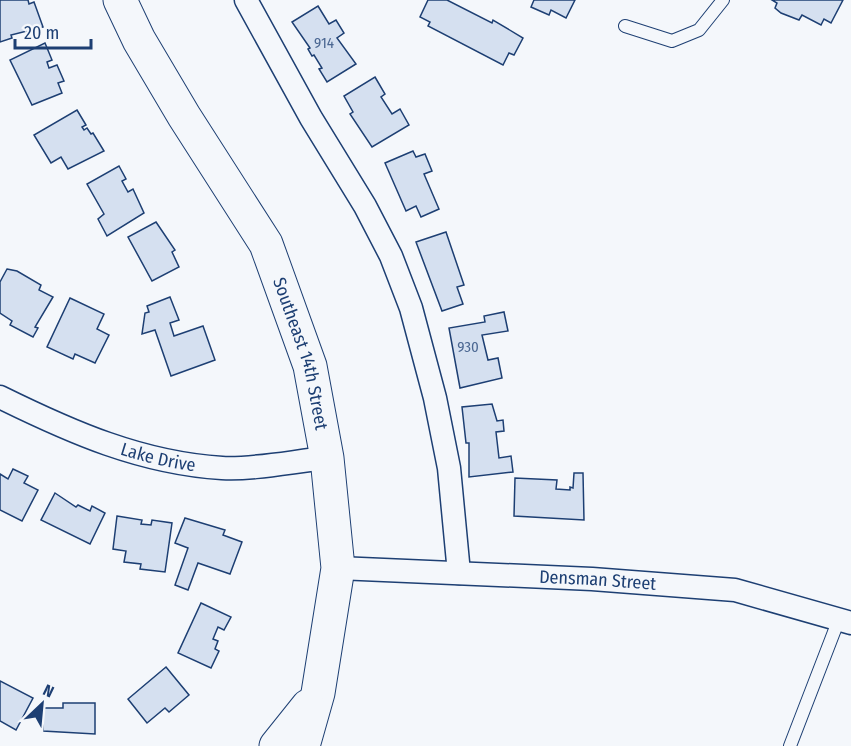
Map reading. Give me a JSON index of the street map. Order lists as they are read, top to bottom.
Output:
{
  "streets": {
    "street": ["Southeast 14th Street", "Lake Drive", "Densman Street"]
  },
  "crossings": [
    ["Southeast 14th Street", "Lake Drive"],
    ["Southeast 14th Street", "Densman Street"]
  ],
  "house_numbers": ["914", "930"],
  "scale_bar": "20 m",
  "north": "top right"
}
